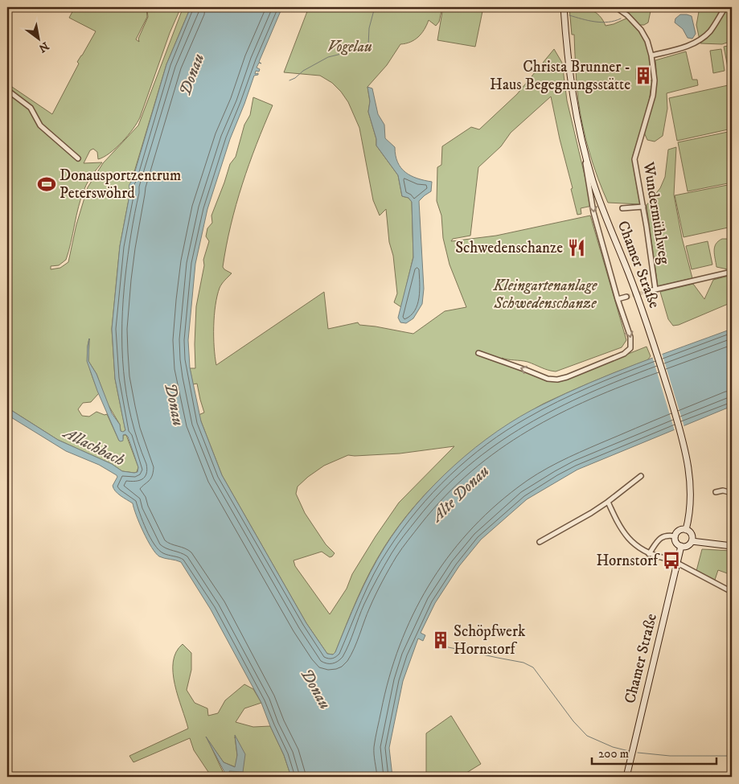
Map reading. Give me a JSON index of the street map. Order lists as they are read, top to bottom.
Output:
{
  "streets": {
    "main road": ["Chamer Straße"],
    "street": ["Wundermühlweg"]
  },
  "water": ["Donau", "Allachbach", "Alte Donau"],
  "parks": ["Vogelau", "Kleingartenanlage Schwedenschanze"],
  "places": {
    "building": ["Christa Brunner - Haus Begegnungsstätte", "Schöpfwerk Hornstorf"],
    "sports": ["Donausportzentrum Peterswöhrd"],
    "restaurant": ["Schwedenschanze"],
    "bus stop": ["Hornstorf"]
  },
  "scale_bar": "200 m",
  "north": "bottom right"
}
